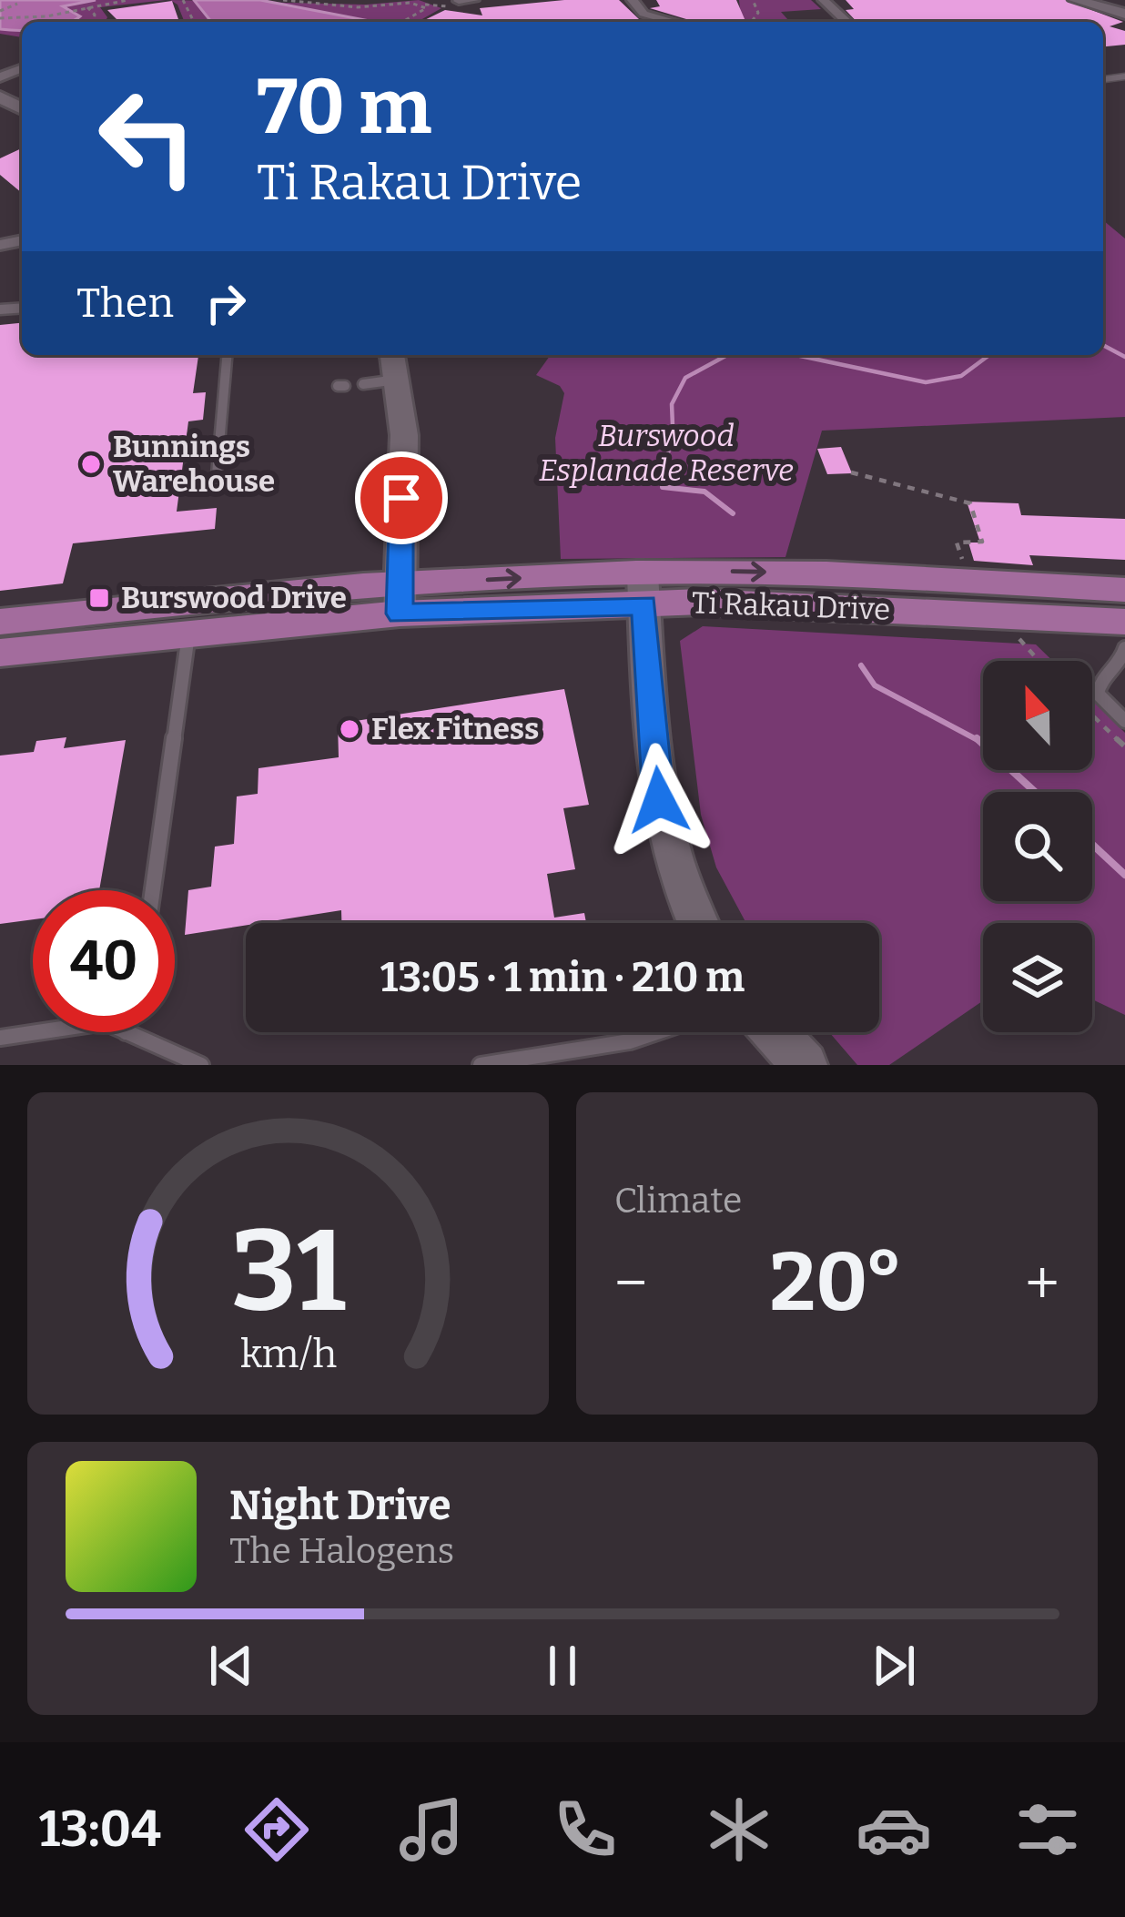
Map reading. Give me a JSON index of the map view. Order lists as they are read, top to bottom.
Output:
{
  "streets": {
    "main road": ["Ti Rakau Drive"]
  },
  "parks": ["Burswood Esplanade Reserve"],
  "places": {
    "other": ["Bunnings Warehouse", "Flex Fitness"],
    "transit": ["Burswood Drive"]
  },
  "north": "top",
  "page": {
    "turn": ["70 m", "Ti Rakau Drive"],
    "then": "Then",
    "limit": "40",
    "trip": "13:05 · 1 min · 210 m",
    "tile": "Climate",
    "heat": ["−", "20°", "+"],
    "song": ["Night Drive", "The Halogens"],
    "tabs": "13:04",
    "gauge": ["31", "km/h"]
  }
}
